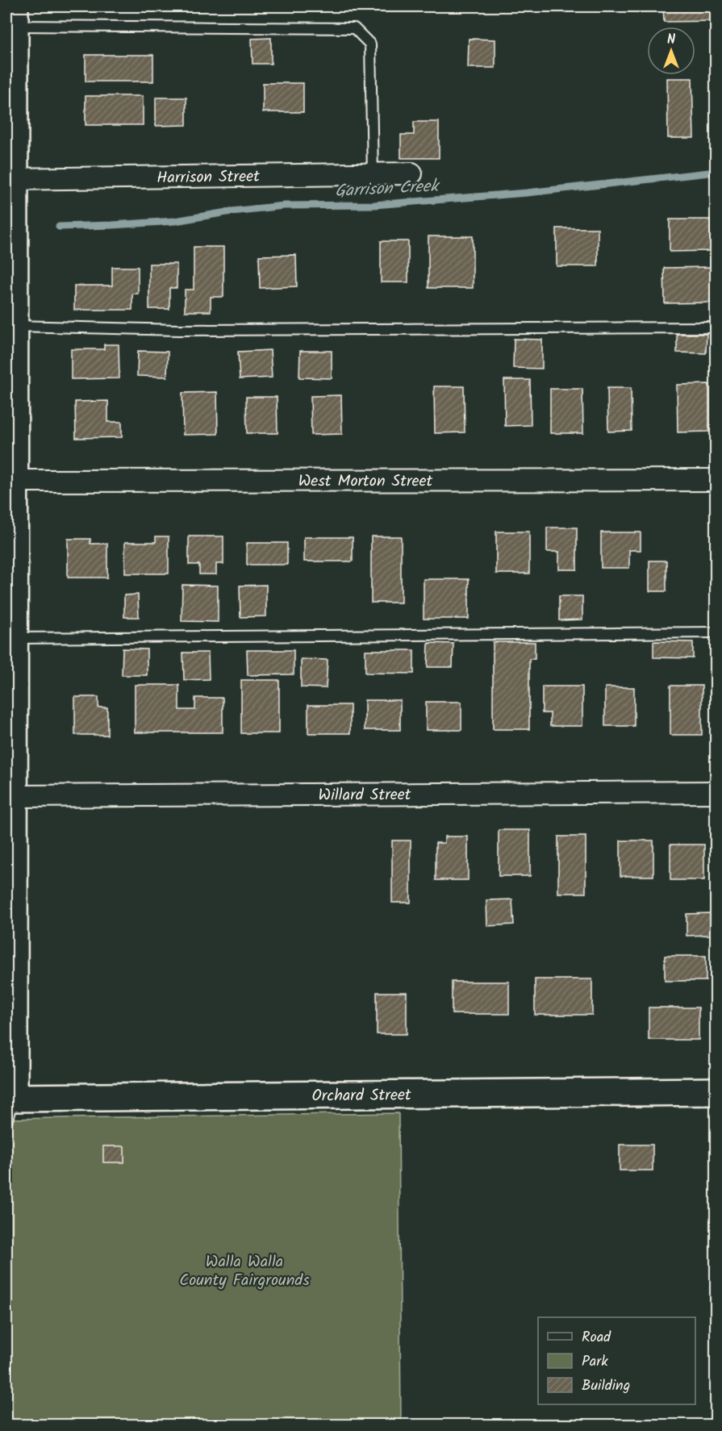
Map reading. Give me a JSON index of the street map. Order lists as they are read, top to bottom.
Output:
{
  "streets": {
    "street": [
      "Harrison Street",
      "West Morton Street",
      "Willard Street",
      "Orchard Street"
    ]
  },
  "water": ["Garrison Creek"],
  "parks": ["Walla Walla County Fairgrounds"],
  "legend": ["Road", "Park", "Building"],
  "north": "top"
}
